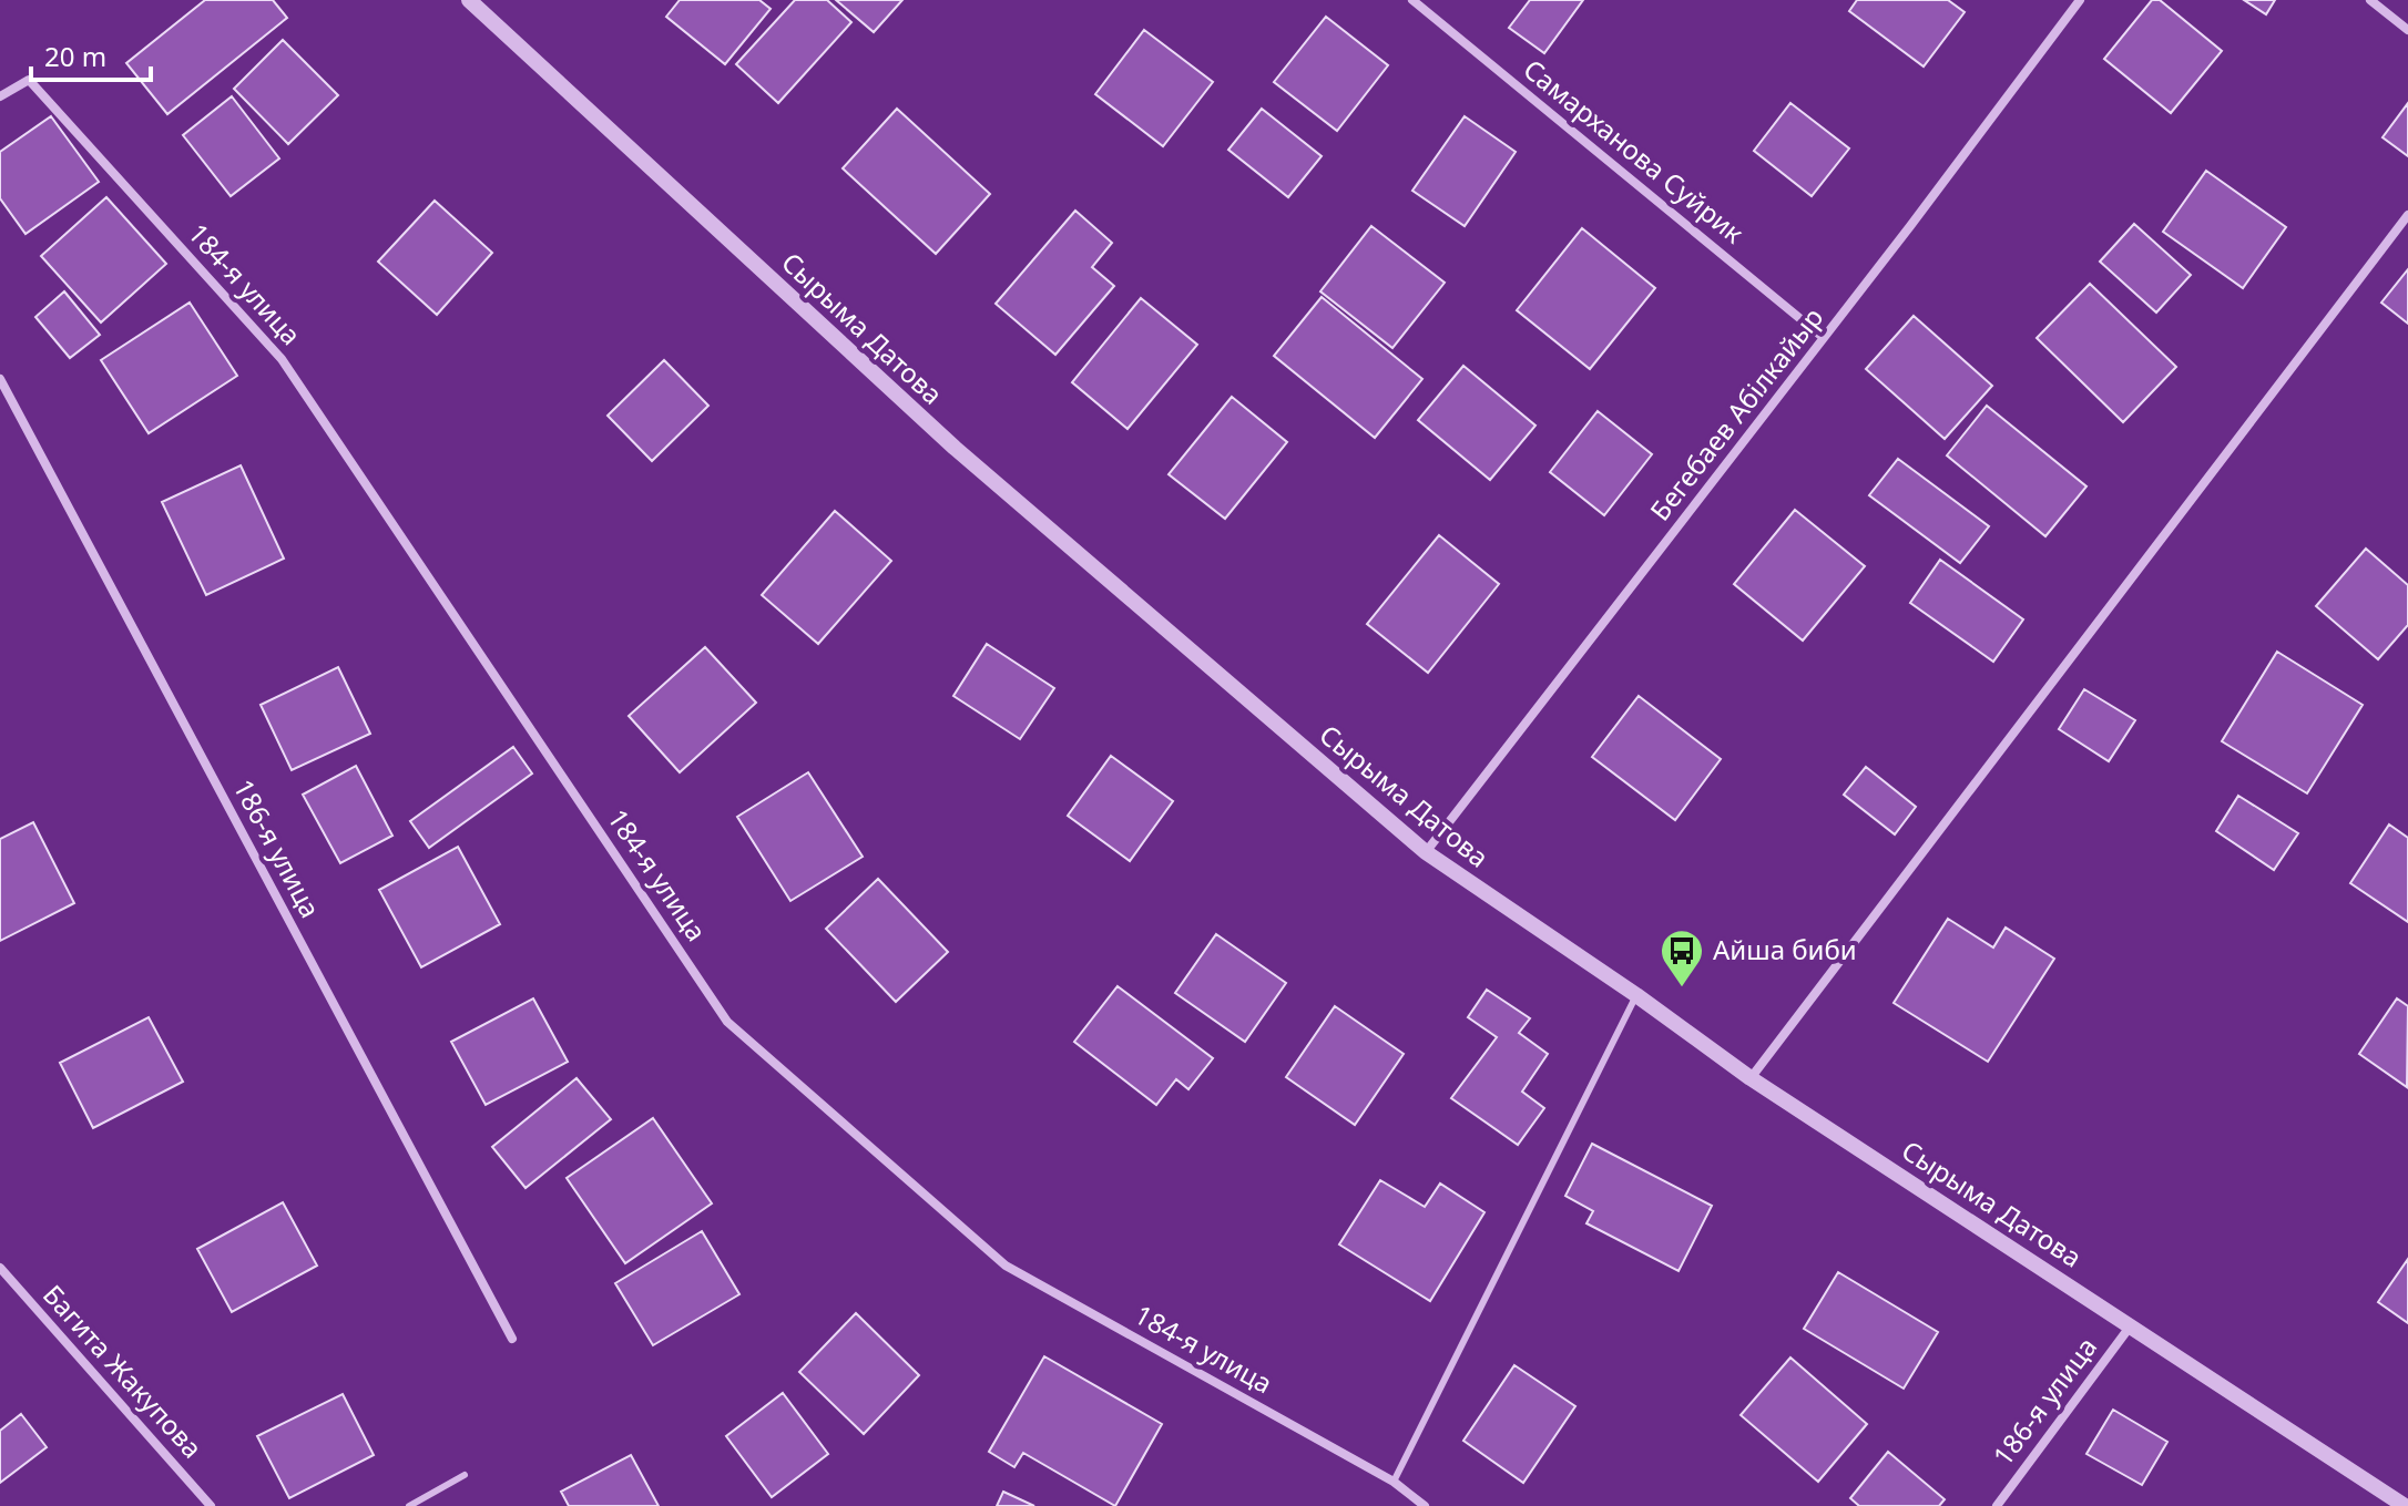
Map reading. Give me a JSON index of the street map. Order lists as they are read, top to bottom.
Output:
{
  "streets": {
    "street": [
      "Самарханова Суйрик",
      "184-я улица",
      "Сырыма Датова",
      "Бегебаев Абілкайыр",
      "186-я улица",
      "Багита Жакупова"
    ]
  },
  "crossings": [
    ["Самарханова Суйрик", "Бегебаев Абілкайыр"],
    ["Сырыма Датова", "Бегебаев Абілкайыр"],
    ["Сырыма Датова", "186-я улица"]
  ],
  "places": {
    "bus stop": ["Айша биби"]
  },
  "scale_bar": "20 m"
}
